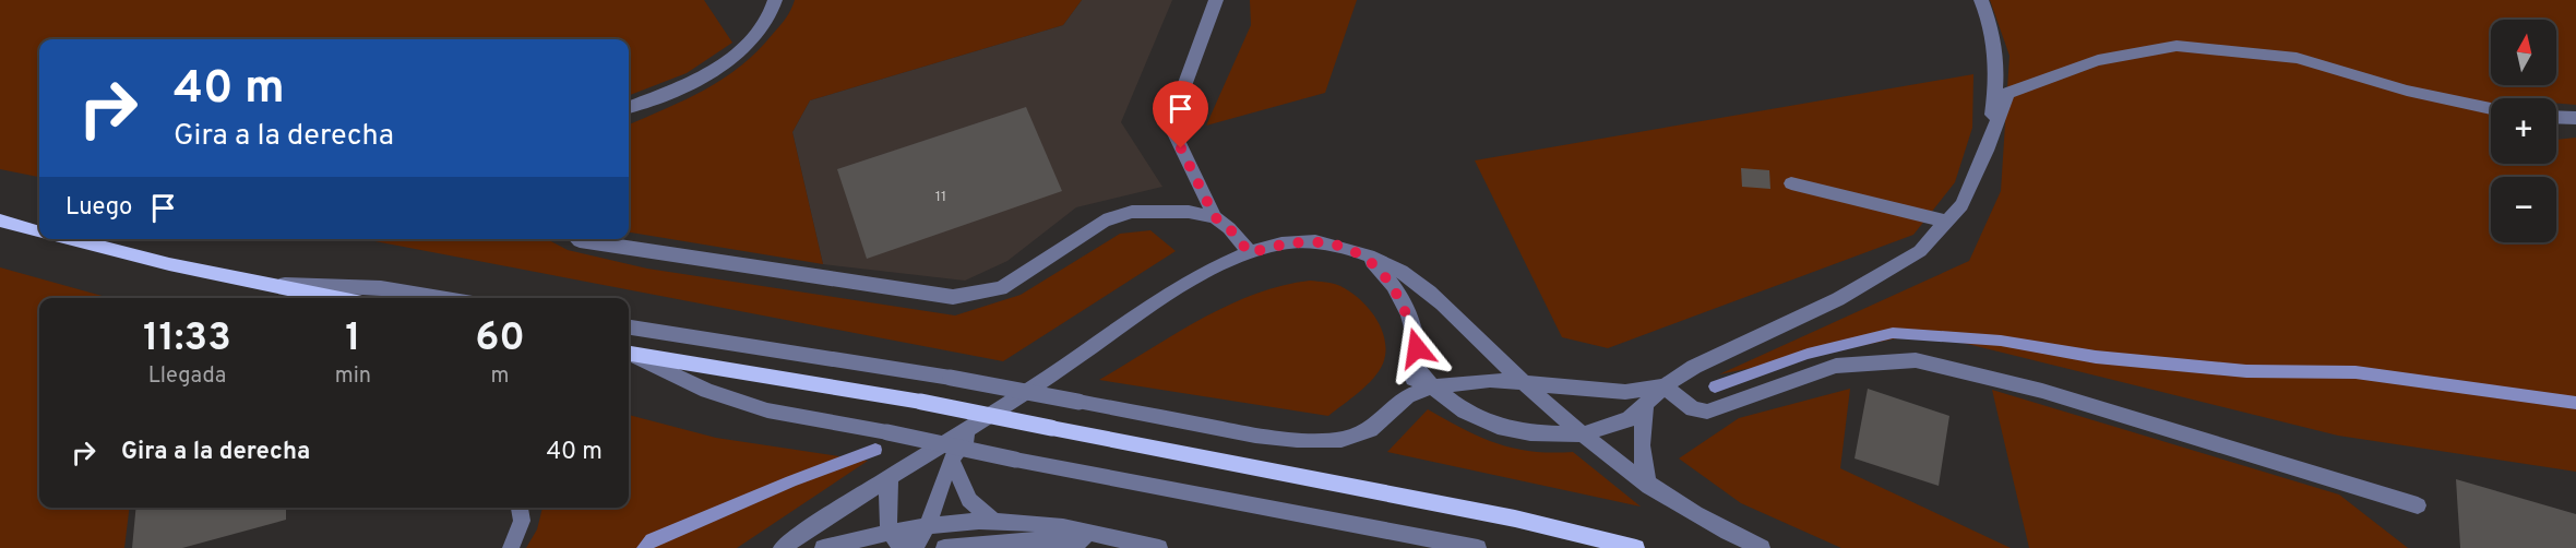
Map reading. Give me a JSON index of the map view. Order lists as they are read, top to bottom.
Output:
{
  "house_numbers": ["11"],
  "north": "top",
  "page": {
    "map_buttons": ["+", "−"],
    "turn": ["40 m", "Gira a la derecha"],
    "then": "Luego",
    "eta": [
      "11:33",
      "Llegada",
      "1",
      "min",
      "60",
      "m"
    ],
    "list": [
      {
        "name": "Gira a la derecha",
        "value": "40 m"
      }
    ]
  }
}
